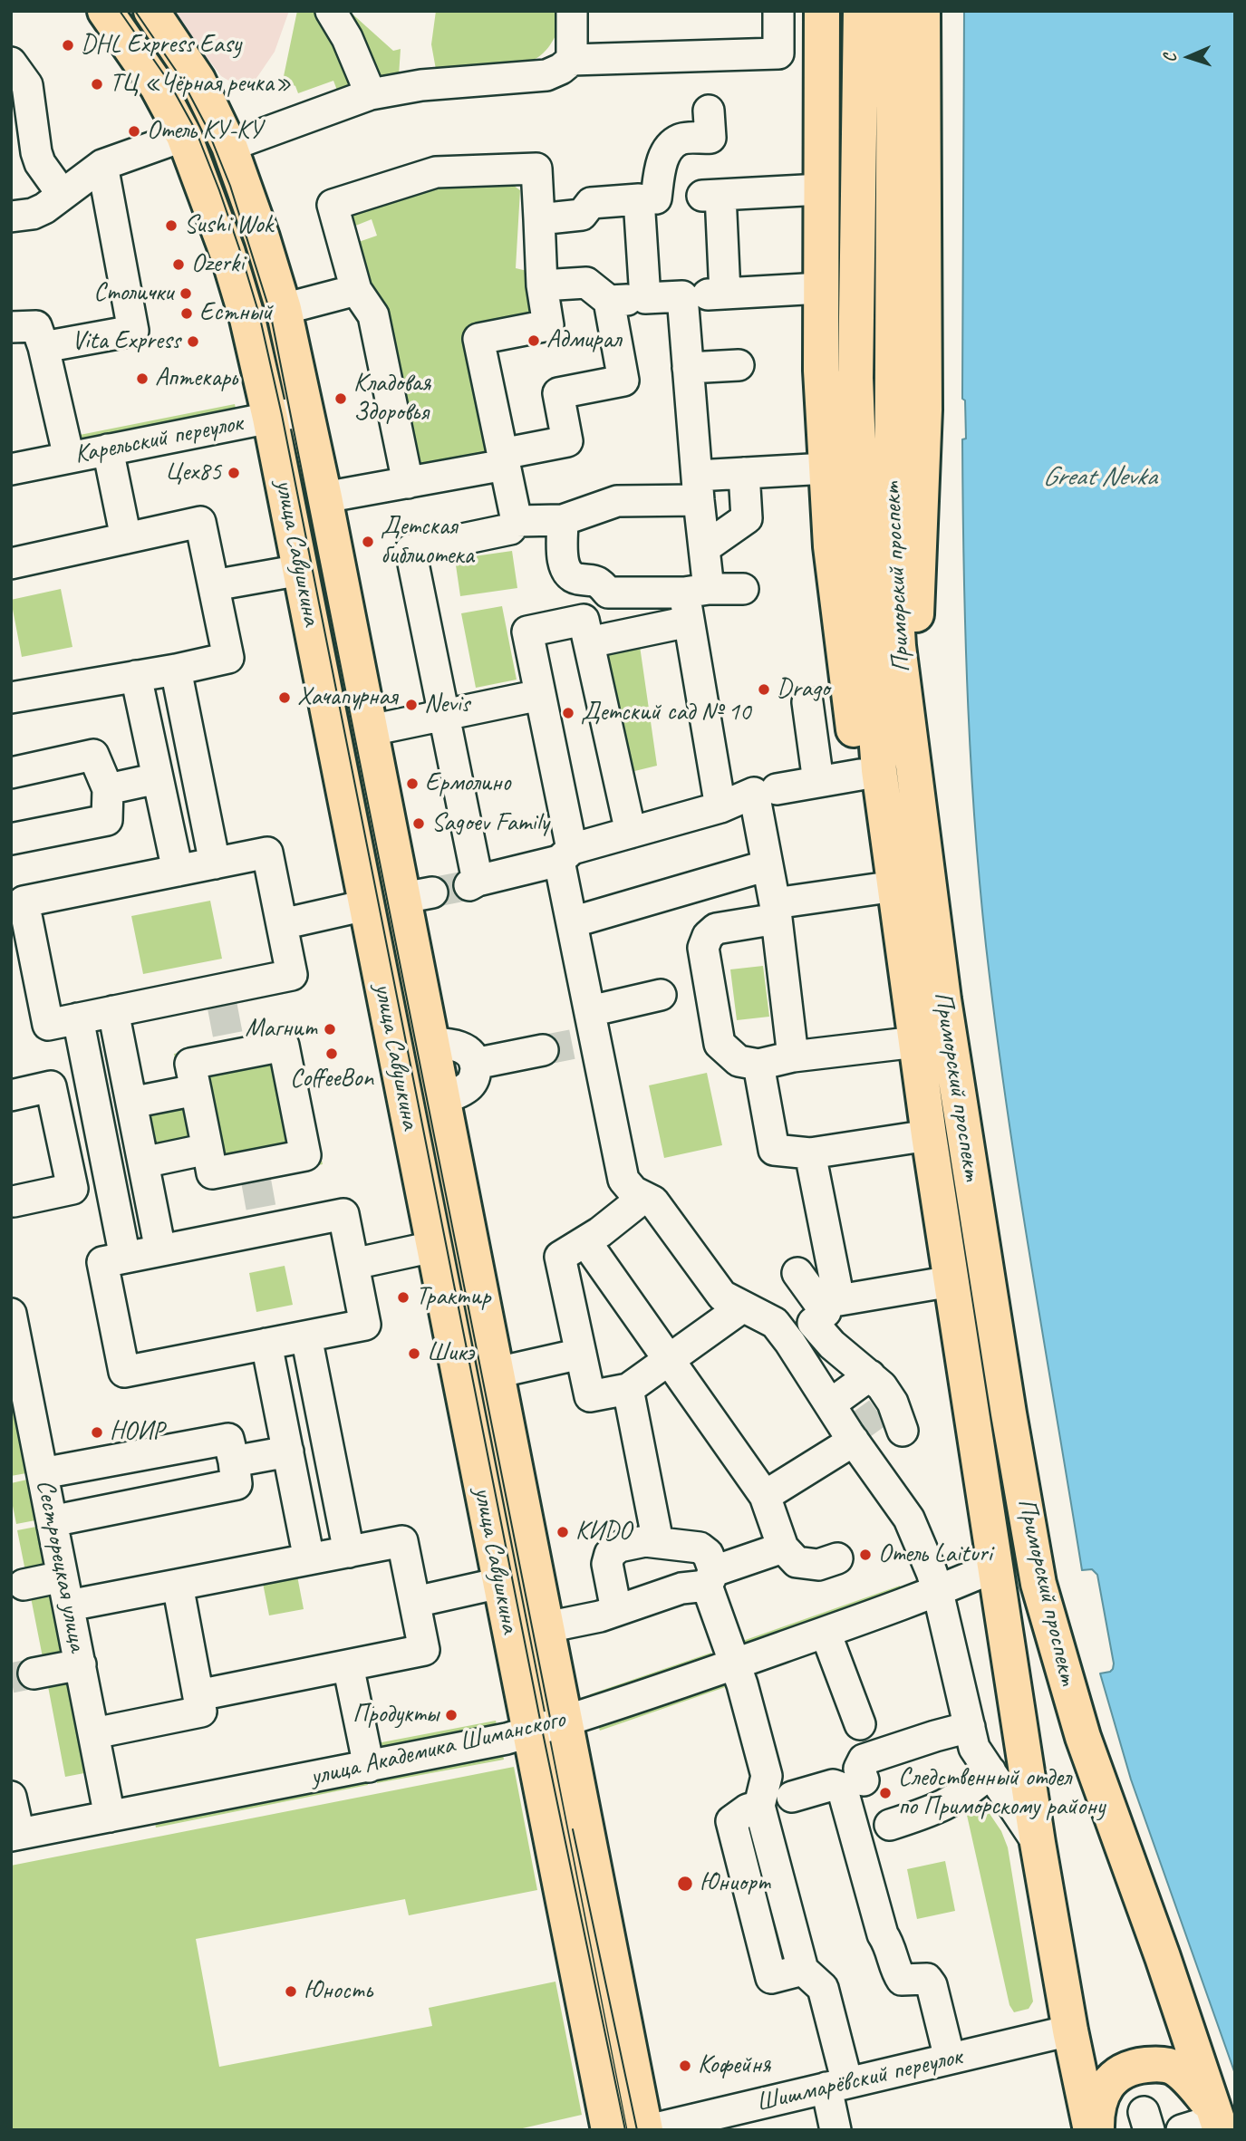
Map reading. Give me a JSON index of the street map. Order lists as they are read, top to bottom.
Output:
{
  "streets": {
    "main road": ["улица Савушкина", "Приморский проспект"],
    "street": [
      "Карельский переулок",
      "Сестрорецкая улица",
      "улица Академика Шиманского",
      "Шишмарёвский переулок"
    ]
  },
  "crossings": [
    ["Карельский переулок", "улица Савушкина"],
    ["улица Савушкина", "улица Академика Шиманского"],
    ["улица Савушкина", "Шишмарёвский переулок"],
    ["Приморский проспект", "улица Академика Шиманского"],
    ["Приморский проспект", "Шишмарёвский переулок"],
    ["Сестрорецкая улица", "улица Академика Шиманского"]
  ],
  "water": ["Great Nevka"],
  "places": [
    "DHL Express Easy",
    "ТЦ «Чёрная речка»",
    "Отель КУ-КУ",
    "Sushi Wok",
    "Ozerki",
    "Столички",
    "Естный",
    "Адмирал",
    "Vita Express",
    "Аптекарь",
    "Кладовая Здоровья",
    "Цех85",
    "Детская библиотека",
    "Drago",
    "Хачапурная",
    "Nevis",
    "Детский сад № 10",
    "Ермолино",
    "Sagoev Family",
    "Магнит",
    "CoffeeBon",
    "Трактир",
    "Шикэ",
    "НОИР",
    "КИDO",
    "Отель Laituri",
    "Продукты",
    "Следственный отдел по Приморскому району",
    "Юниорт",
    "Юность",
    "Кофейня"
  ],
  "north": "left"
}
